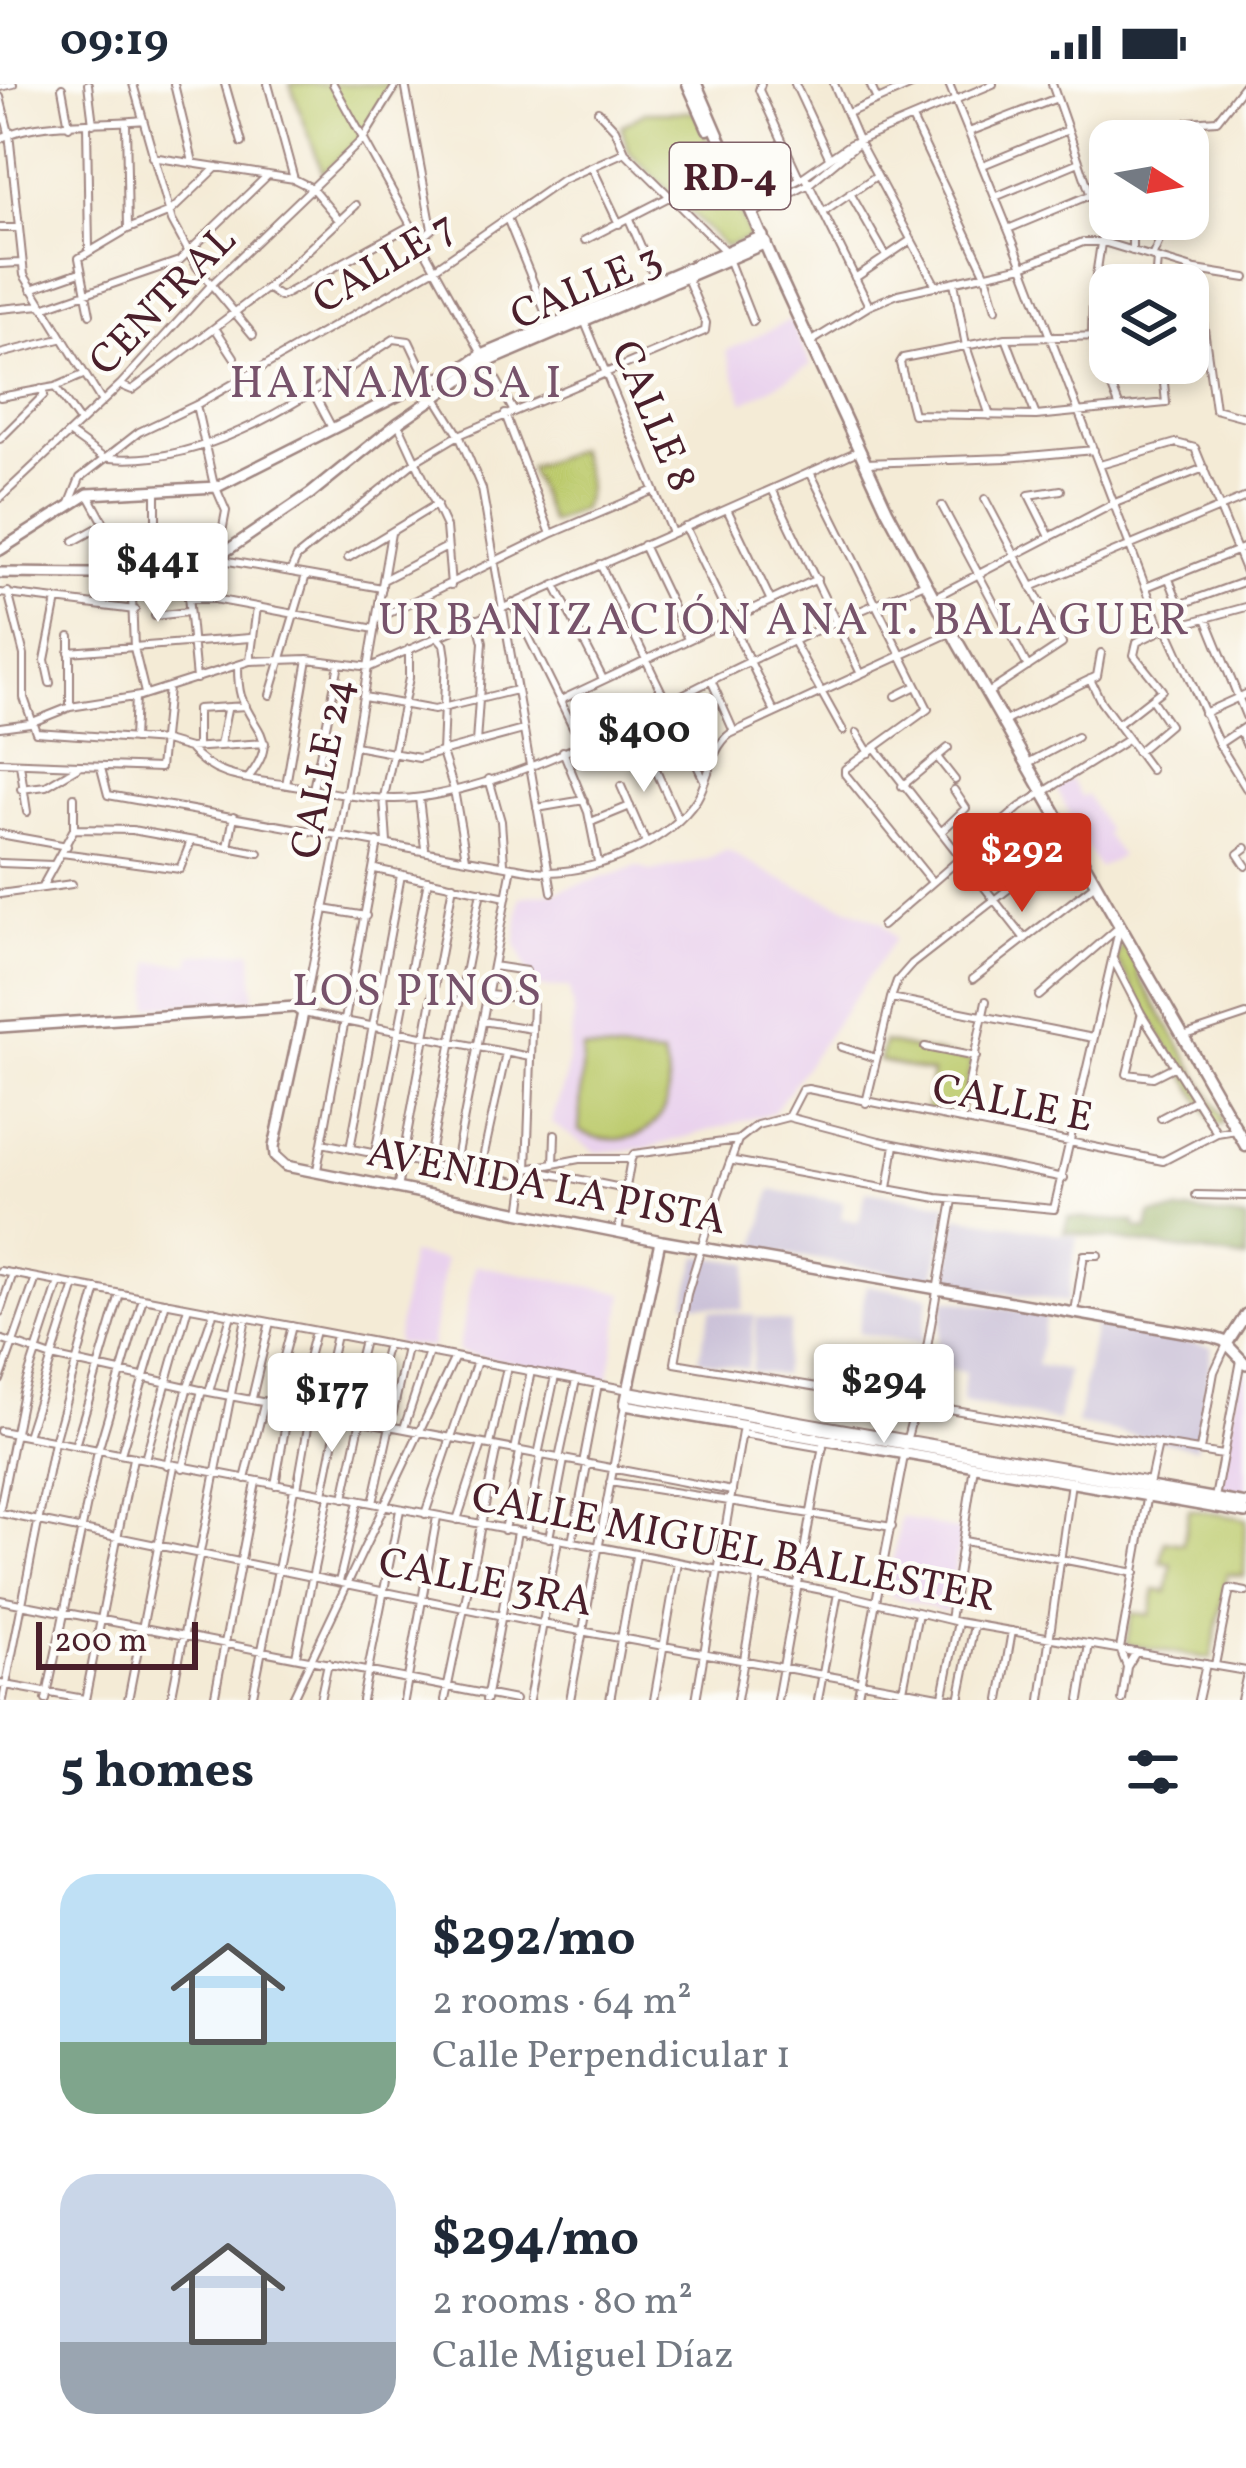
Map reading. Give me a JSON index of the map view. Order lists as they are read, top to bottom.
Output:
{
  "streets": {
    "main road": ["RD-4"],
    "street": [
      "CALLE 7",
      "CALLE 3",
      "CENTRAL",
      "CALLE 8",
      "CALLE 24",
      "CALLE E",
      "AVENIDA LA PISTA",
      "CALLE MIGUEL BALLESTER",
      "CALLE 3RA"
    ]
  },
  "crossings": [
    ["RD-4", "CALLE 3"],
    ["RD-4", "CALLE E"],
    ["CALLE 3", "CALLE 8"],
    ["CALLE 24", "AVENIDA LA PISTA"]
  ],
  "districts": ["HAINAMOSA I", "URBANIZACIÓN ANA T. BALAGUER", "LOS PINOS"],
  "scale_bar": "200 m",
  "north": "right",
  "page": {
    "status": "09:19",
    "price": [
      "$441",
      "$400",
      "$292",
      "$294",
      "$177"
    ],
    "scale": "200 m",
    "heading": "5 homes",
    "list": [
      {
        "name": "$292/mo",
        "note": "2 rooms · 64 m² · Calle Perpendicular 1"
      },
      {
        "name": "$294/mo",
        "note": "2 rooms · 80 m² · Calle Miguel Díaz"
      }
    ]
  }
}
